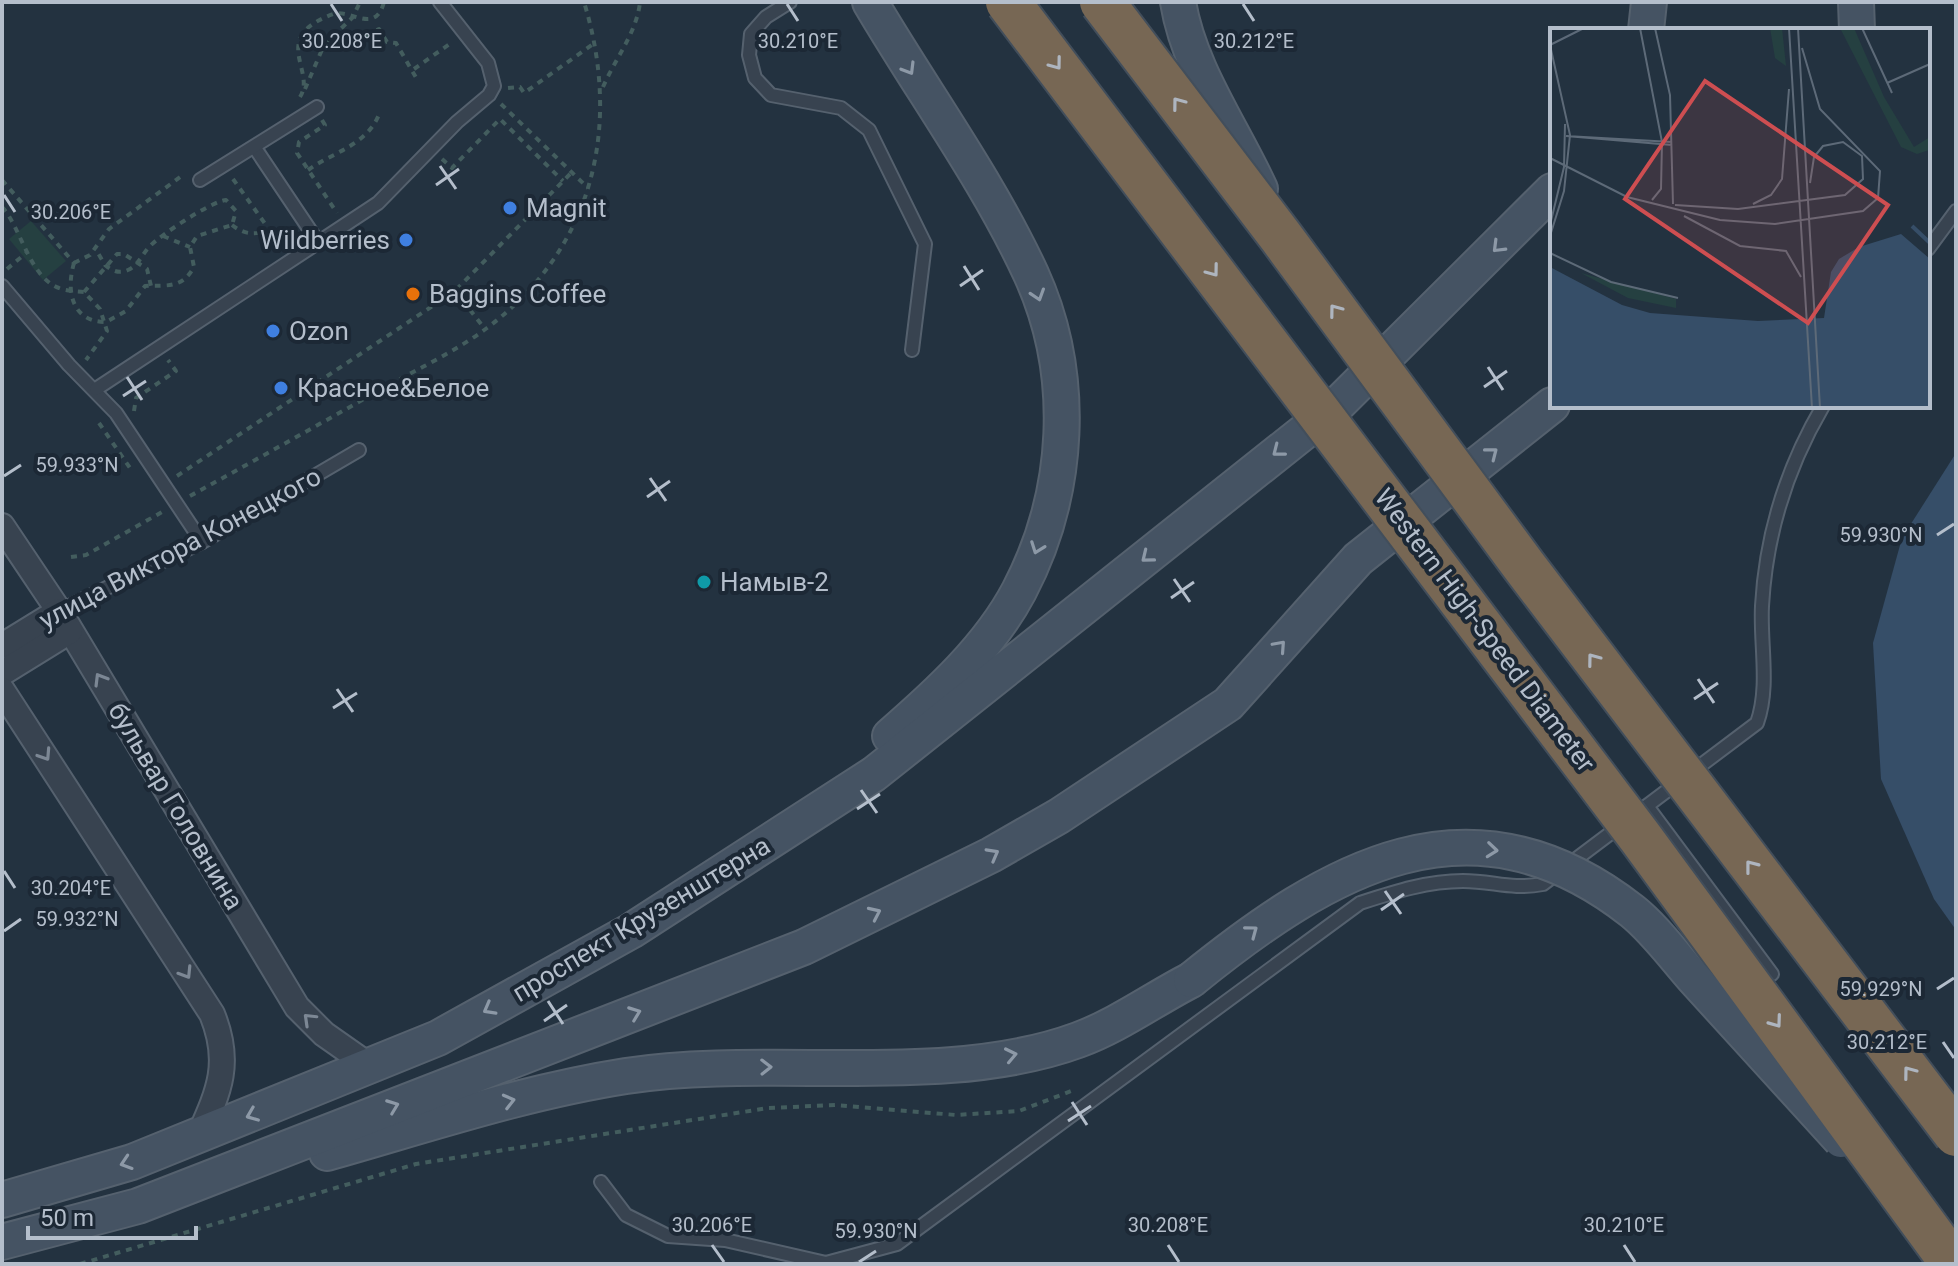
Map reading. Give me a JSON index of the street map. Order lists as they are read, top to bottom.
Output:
{
  "streets": {
    "highway": ["Western High-Speed Diameter"],
    "main road": ["проспект Крузенштерна"],
    "street": ["улица Виктора Конецкого", "бульвар Головнина"]
  },
  "crossings": [
    ["улица Виктора Конецкого", "бульвар Головнина"],
    ["бульвар Головнина", "проспект Крузенштерна"]
  ],
  "places": [
    "Magnit",
    "Wildberries",
    "Baggins Coffee",
    "Ozon",
    "Красное&Белое",
    "Намыв-2"
  ],
  "scale_bar": "50 m",
  "coordinates": [
    "30.208°E",
    "30.210°E",
    "30.212°E",
    "30.206°E",
    "59.933°N",
    "59.930°N",
    "30.204°E",
    "59.932°N",
    "59.929°N"
  ]
}
